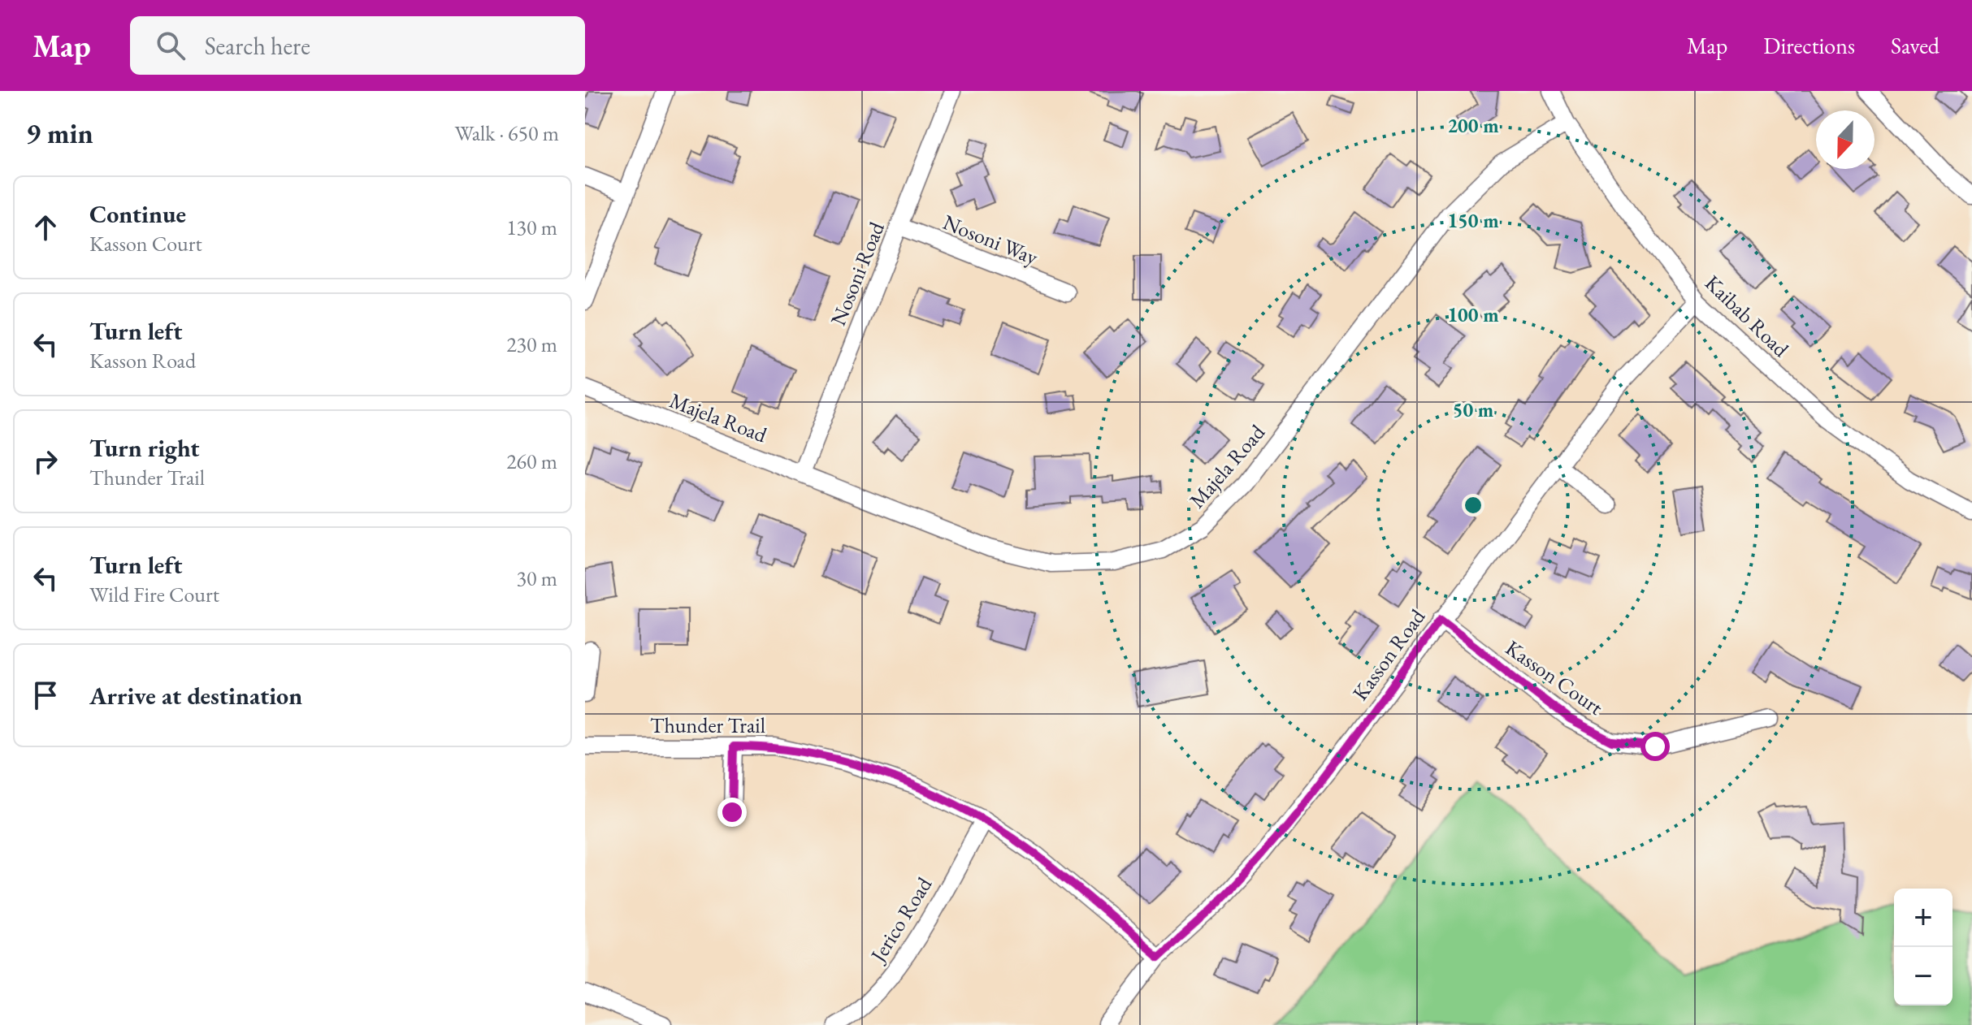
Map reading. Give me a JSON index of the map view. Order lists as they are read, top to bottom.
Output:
{
  "streets": {
    "street": [
      "Nosoni Way",
      "Nosoni Road",
      "Kaibab Road",
      "Majela Road",
      "Kasson Road",
      "Kasson Court",
      "Thunder Trail",
      "Jerico Road"
    ]
  },
  "crossings": [
    ["Nosoni Way", "Nosoni Road"],
    ["Nosoni Road", "Majela Road"],
    ["Kaibab Road", "Majela Road"],
    ["Kaibab Road", "Kasson Road"],
    ["Kasson Road", "Kasson Court"],
    ["Kasson Road", "Thunder Trail"],
    ["Thunder Trail", "Jerico Road"]
  ],
  "north": "bottom",
  "page": {
    "header": "Map",
    "search": "Search here",
    "nav": ["Map", "Directions", "Saved"],
    "heading": ["9 min", "Walk · 650 m"],
    "list": [
      ["Continue", "Kasson Court", "130 m"],
      ["Turn left", "Kasson Road", "230 m"],
      ["Turn right", "Thunder Trail", "260 m"],
      ["Turn left", "Wild Fire Court", "30 m"],
      "Arrive at destination"
    ],
    "map_buttons": ["+", "−"]
  },
  "rings": [
    "200 m",
    "150 m",
    "100 m",
    "50 m"
  ]
}
